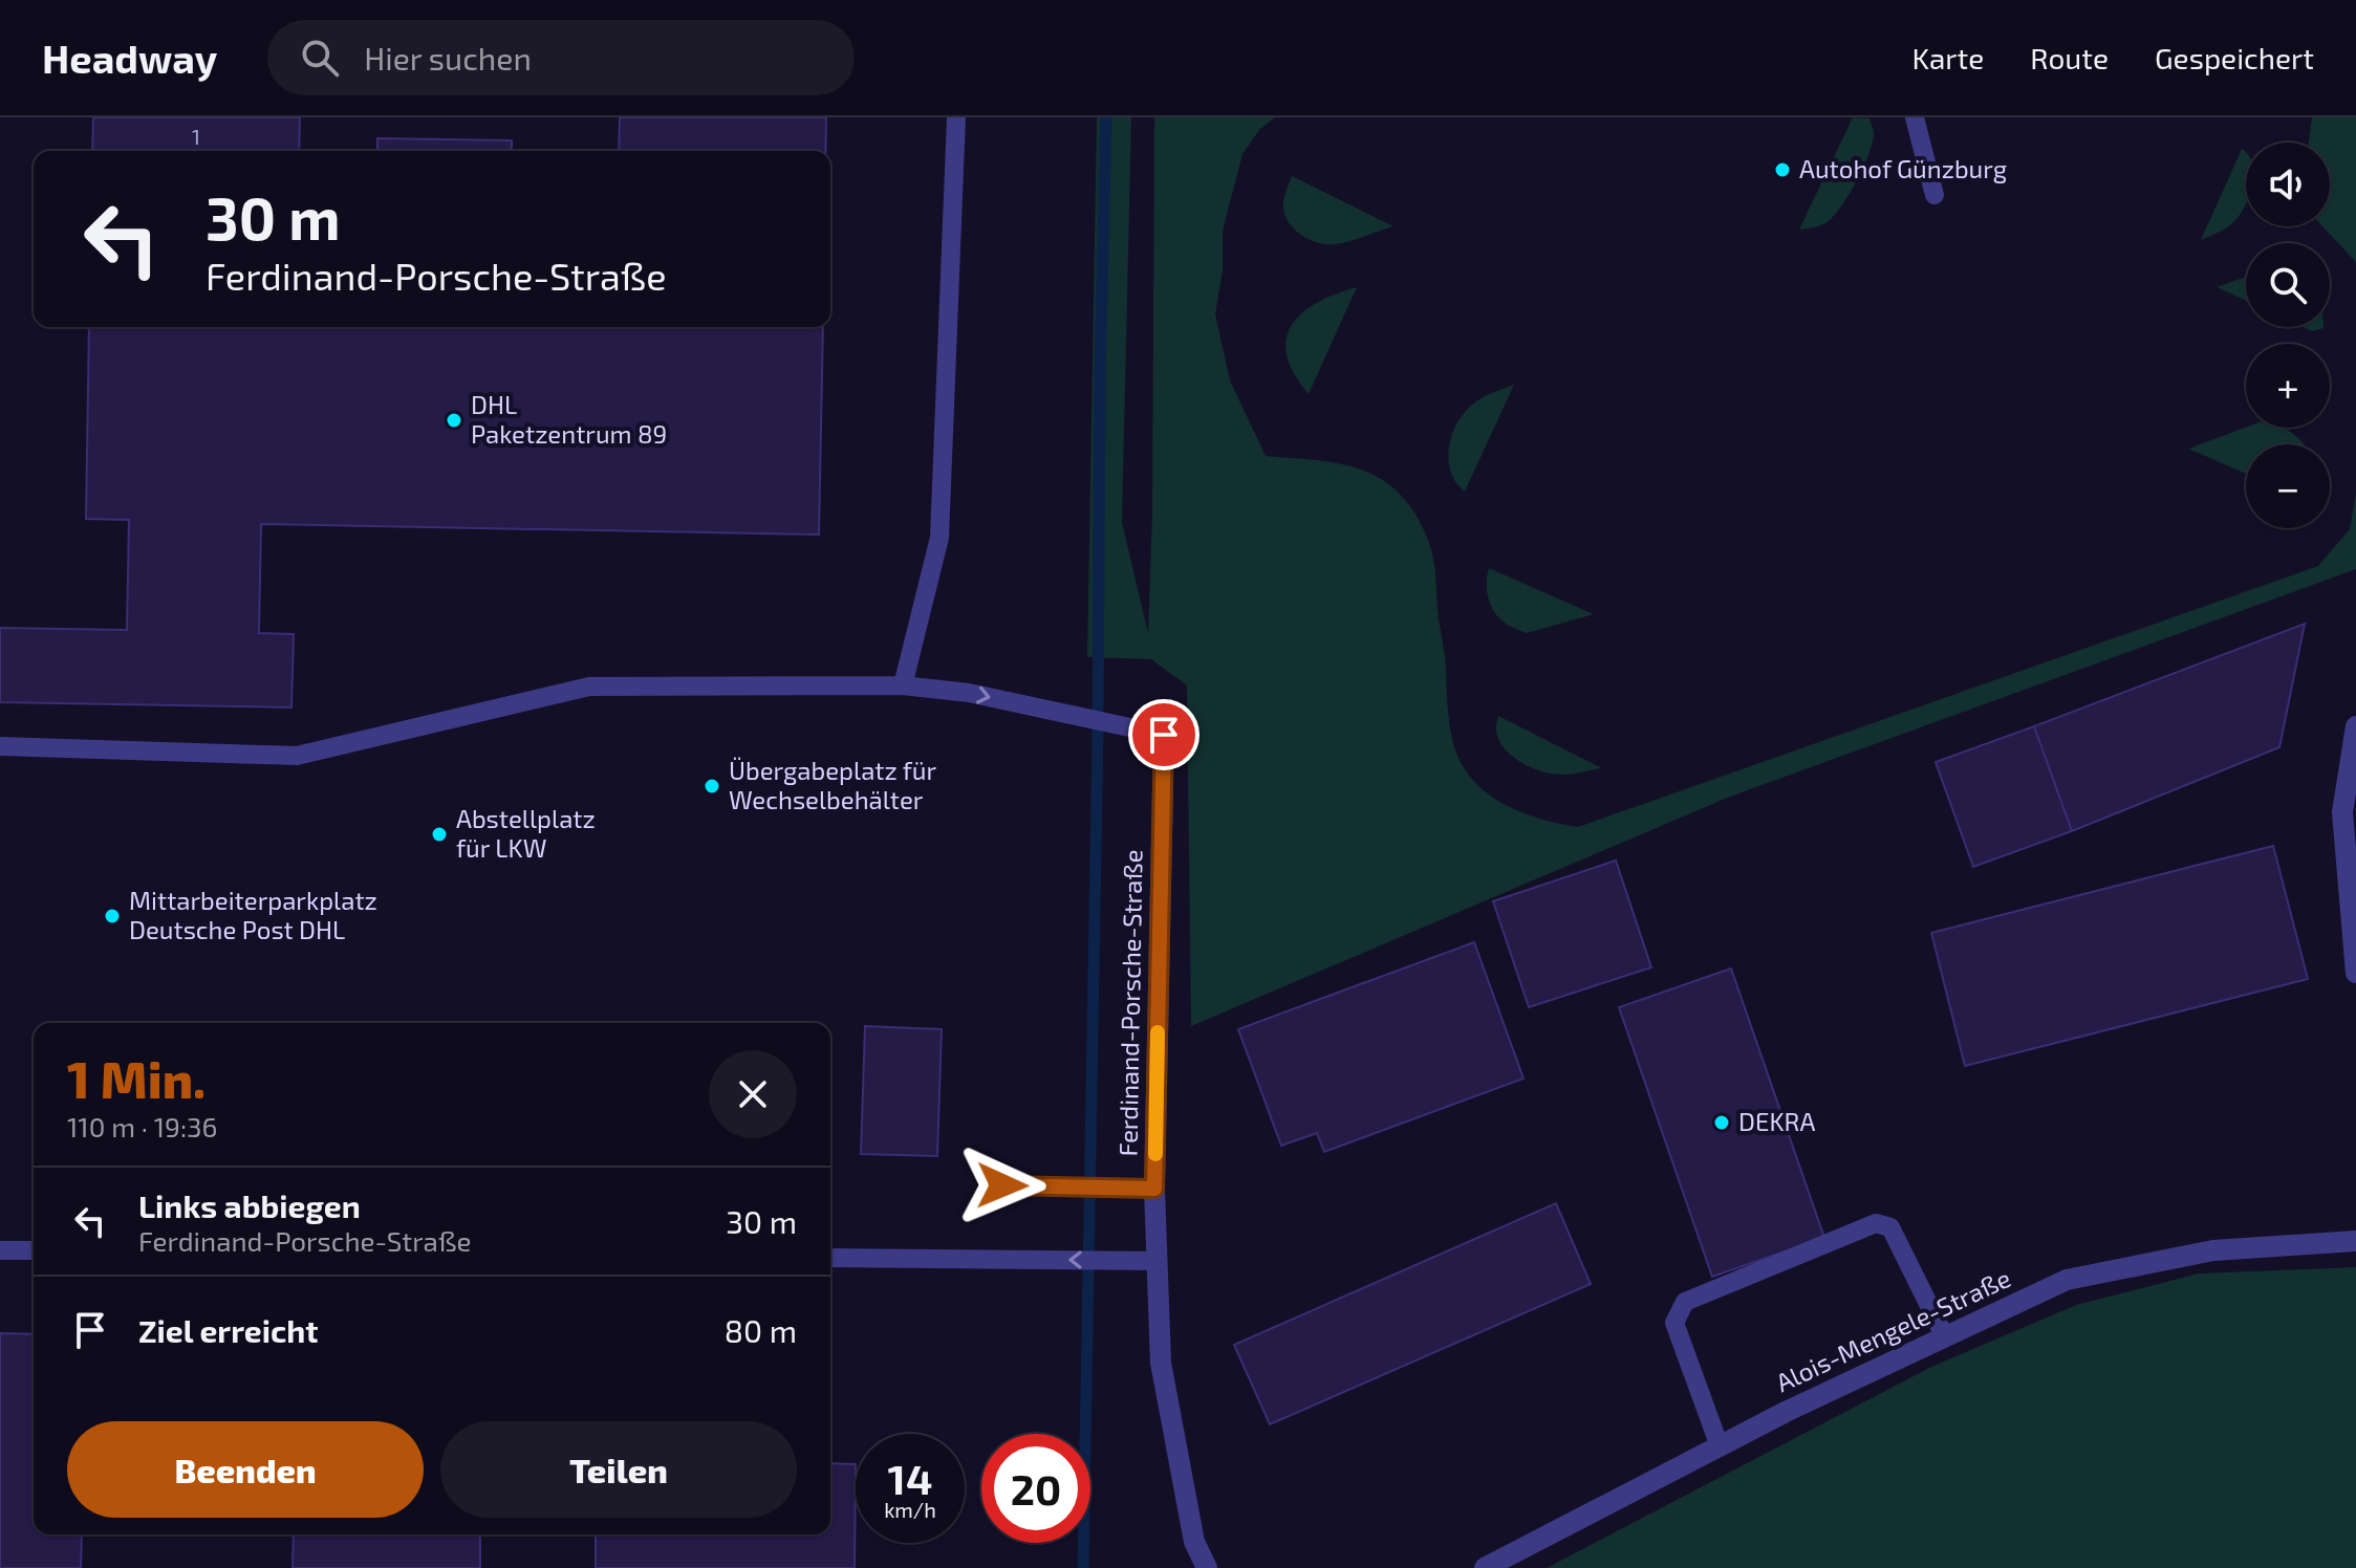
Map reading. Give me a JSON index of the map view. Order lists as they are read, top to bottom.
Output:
{
  "streets": {
    "street": ["Ferdinand-Porsche-Straße", "Alois-Mengele-Straße"]
  },
  "places": [
    "Autohof Günzburg",
    "DHL Paketzentrum 89",
    "Übergabeplatz für Wechselbehälter",
    "Abstellplatz für LKW",
    "Mittarbeiterparkplatz Deutsche Post DHL",
    "DEKRA"
  ],
  "house_numbers": ["1"],
  "page": {
    "header": "Headway",
    "search": "Hier suchen",
    "nav": ["Karte", "Route", "Gespeichert"],
    "map_buttons": ["+", "−"],
    "turn": ["30 m", "Ferdinand-Porsche-Straße"],
    "heading": ["1 Min.", "110 m · 19:36"],
    "list": [
      {
        "name": "Links abbiegen",
        "note": "Ferdinand-Porsche-Straße",
        "value": "30 m"
      },
      {
        "name": "Ziel erreicht",
        "value": "80 m"
      }
    ],
    "buttons": ["Beenden", "Teilen"],
    "speed": "14 km/h",
    "limit": "20"
  }
}
